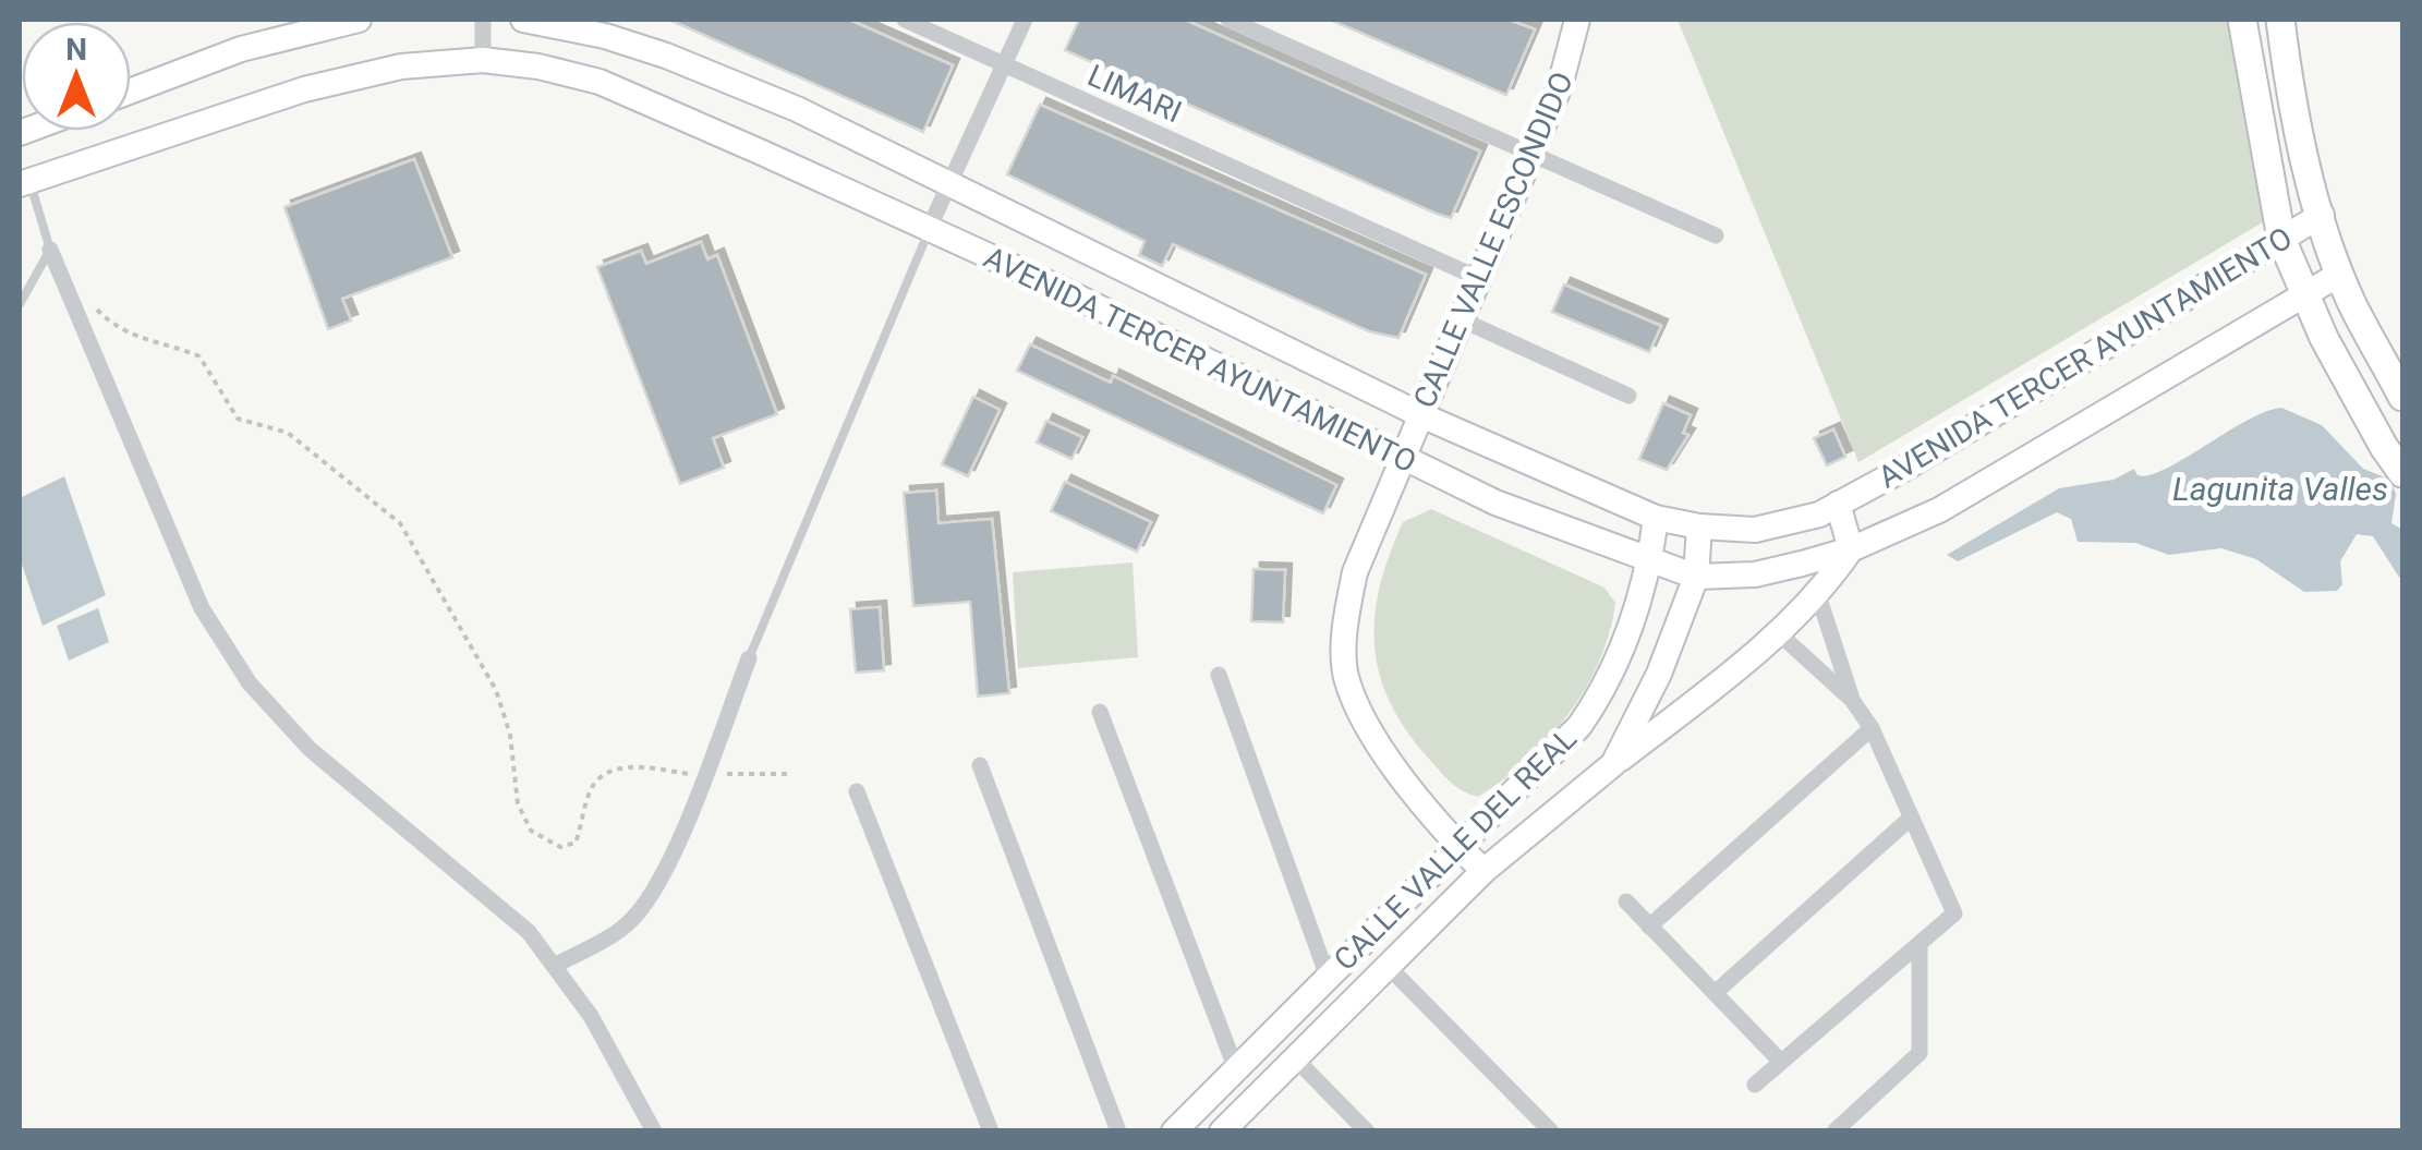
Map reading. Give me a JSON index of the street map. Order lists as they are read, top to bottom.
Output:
{
  "streets": {
    "main road": ["CALLE VALLE ESCONDIDO", "AVENIDA TERCER AYUNTAMIENTO", "CALLE VALLE DEL REAL"],
    "street": ["LIMARI"]
  },
  "crossings": [
    ["LIMARI", "CALLE VALLE ESCONDIDO"],
    ["CALLE VALLE ESCONDIDO", "AVENIDA TERCER AYUNTAMIENTO"],
    ["CALLE VALLE ESCONDIDO", "CALLE VALLE DEL REAL"],
    ["AVENIDA TERCER AYUNTAMIENTO", "CALLE VALLE DEL REAL"]
  ],
  "water": ["Lagunita Valles"],
  "north": "top"
}
